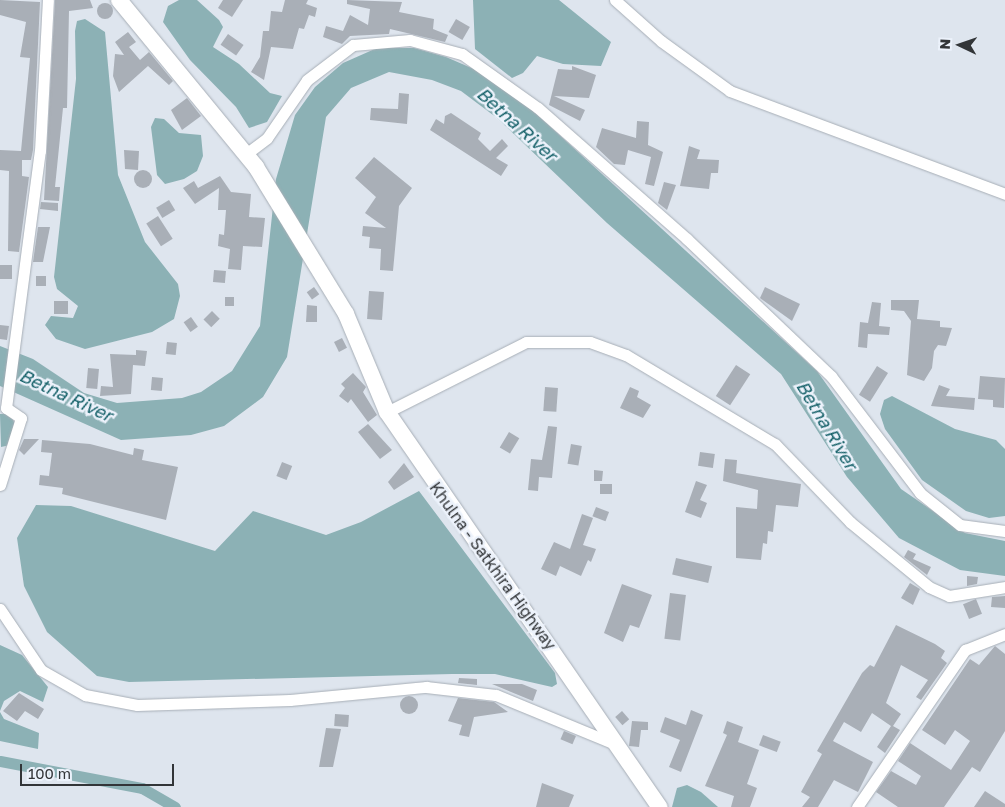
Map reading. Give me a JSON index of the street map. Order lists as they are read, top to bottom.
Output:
{
  "streets": {
    "highway": ["Khulna - Satkhira Highway"]
  },
  "water": ["Betna River"],
  "scale_bar": "100 m",
  "north": "left"
}
